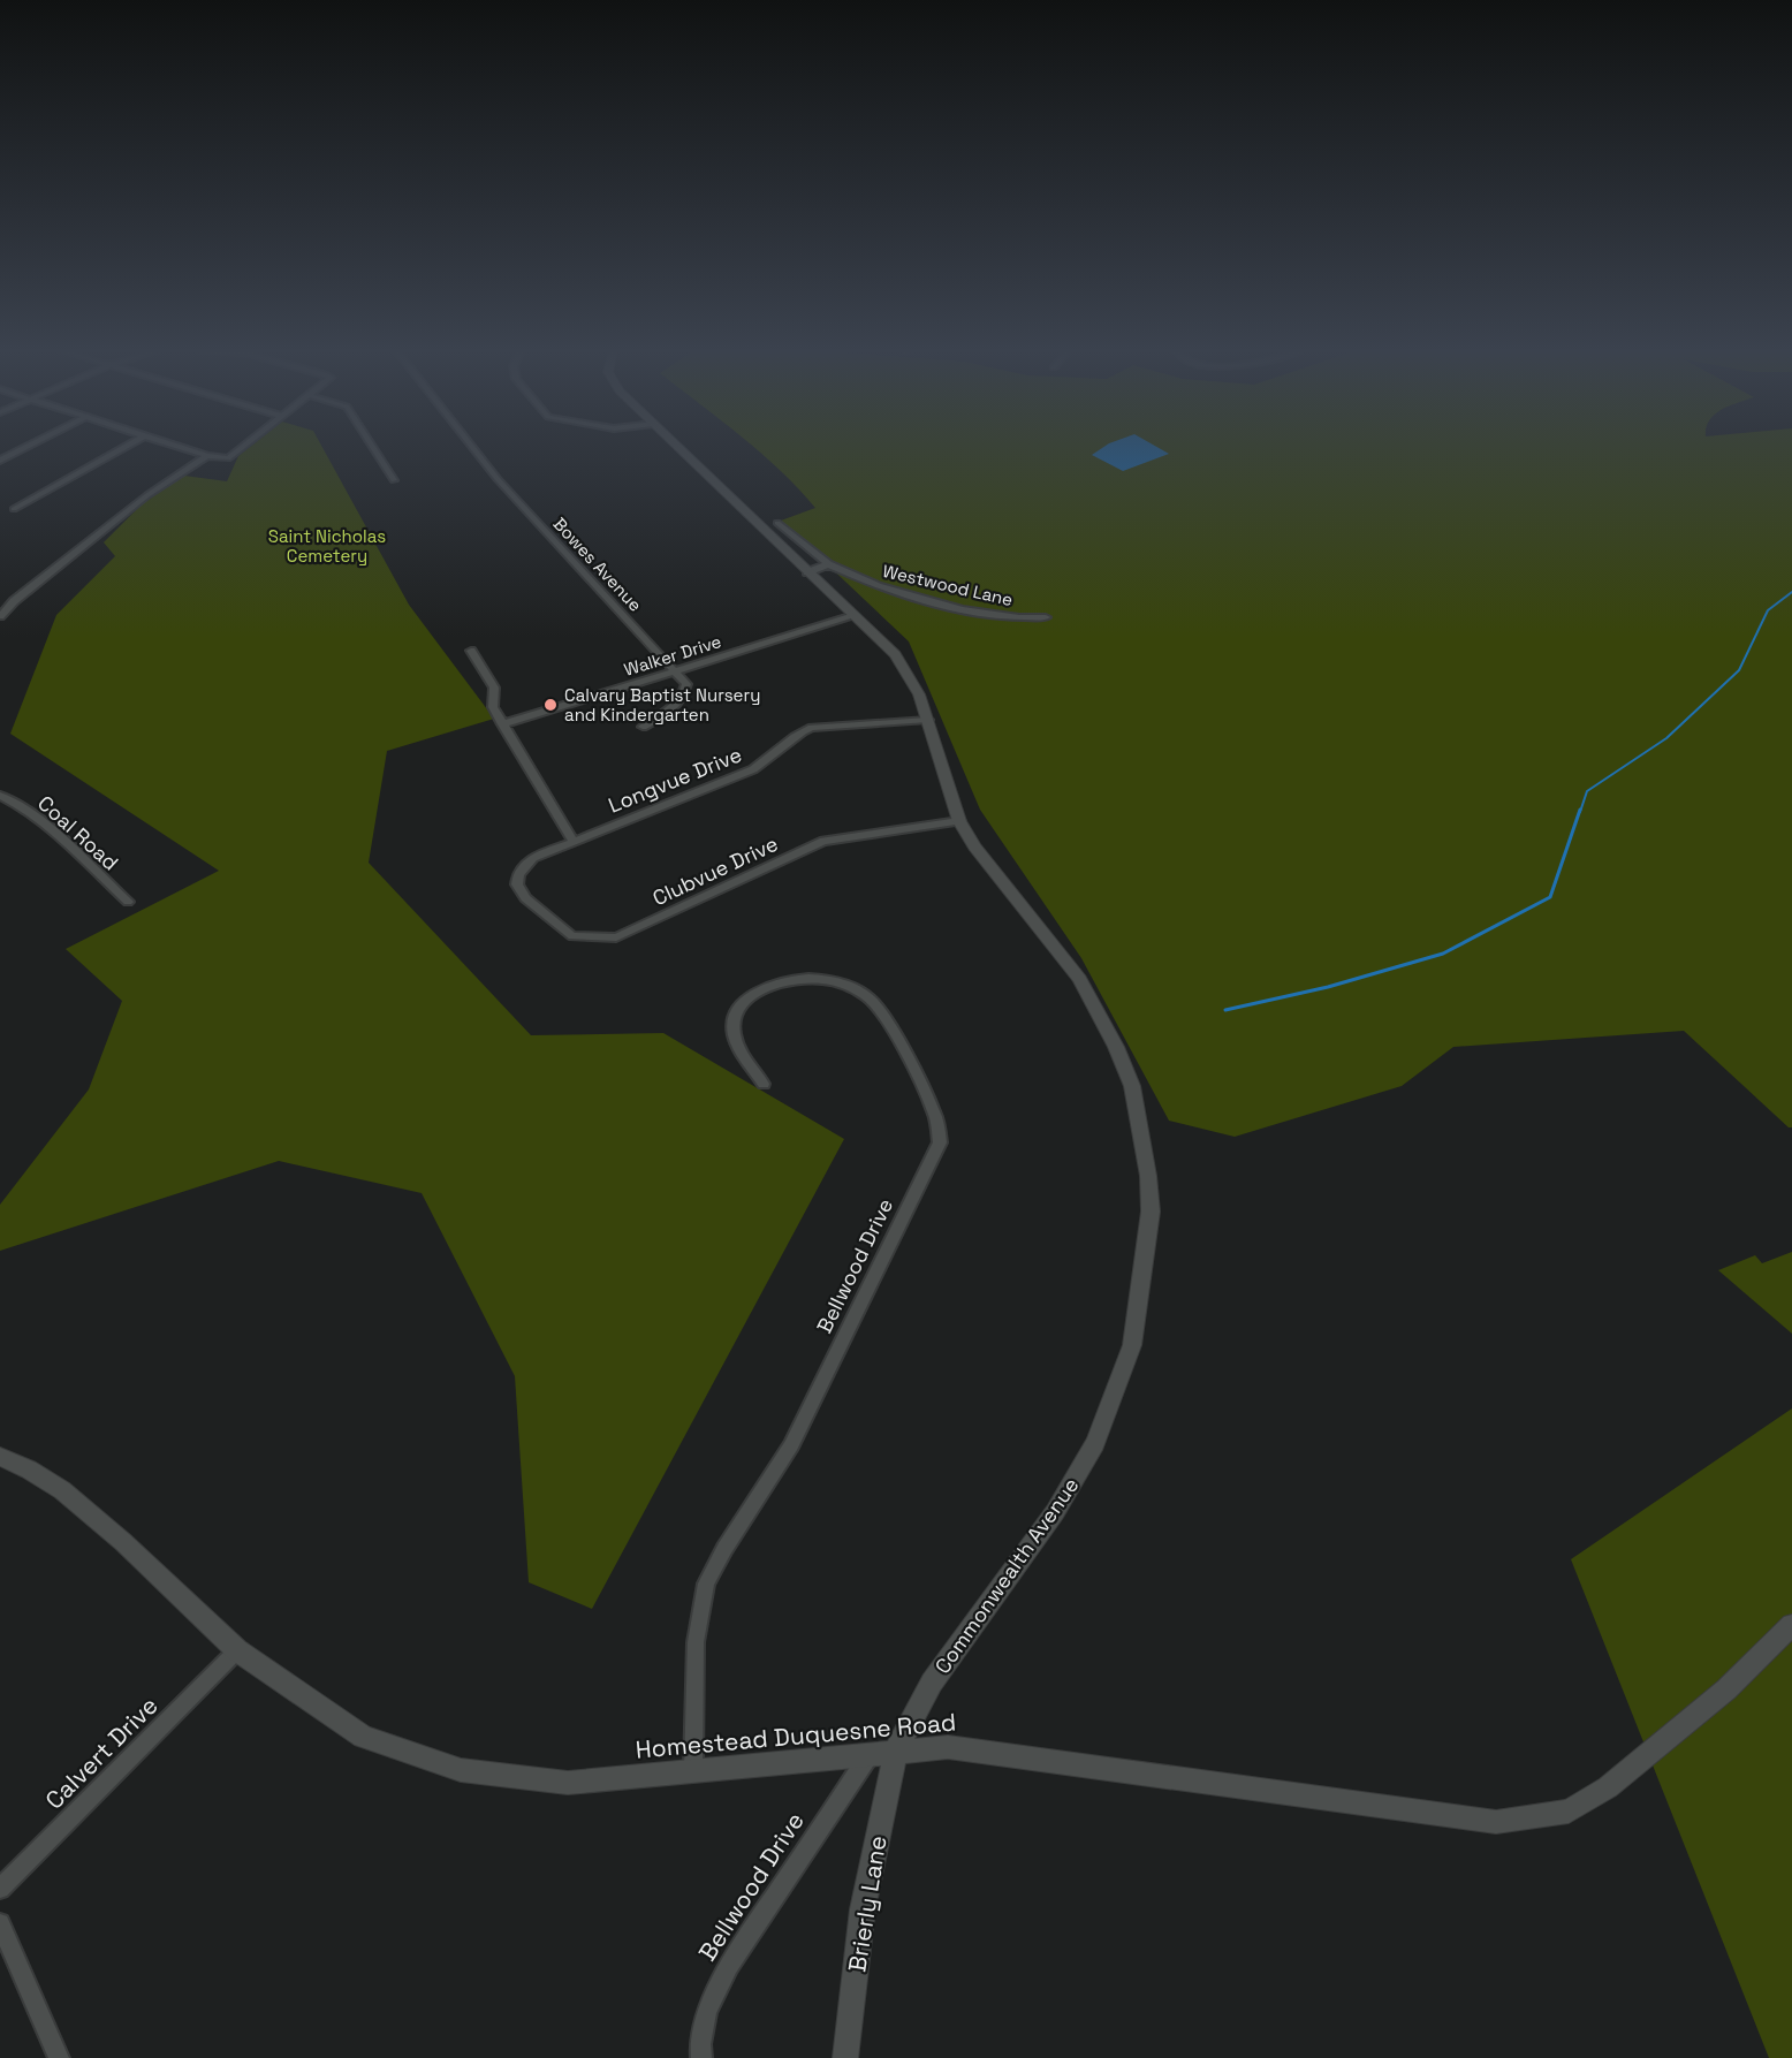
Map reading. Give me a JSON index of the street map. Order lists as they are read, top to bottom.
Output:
{
  "streets": {
    "street": [
      "Bowes Avenue",
      "Westwood Lane",
      "Walker Drive",
      "Longvue Drive",
      "Coal Road",
      "Clubvue Drive",
      "Bellwood Drive",
      "Commonwealth Avenue",
      "Homestead Duquesne Road",
      "Calvert Drive",
      "Brierly Lane"
    ]
  },
  "crossings": [
    ["Bowes Avenue", "Walker Drive"],
    ["Walker Drive", "Commonwealth Avenue"],
    ["Longvue Drive", "Clubvue Drive"],
    ["Longvue Drive", "Commonwealth Avenue"],
    ["Clubvue Drive", "Commonwealth Avenue"],
    ["Bellwood Drive", "Homestead Duquesne Road"],
    ["Commonwealth Avenue", "Homestead Duquesne Road"],
    ["Commonwealth Avenue", "Brierly Lane"],
    ["Homestead Duquesne Road", "Calvert Drive"],
    ["Homestead Duquesne Road", "Brierly Lane"]
  ],
  "parks": ["Saint Nicholas Cemetery"],
  "places": ["Calvary Baptist Nursery and Kindergarten"]
}
